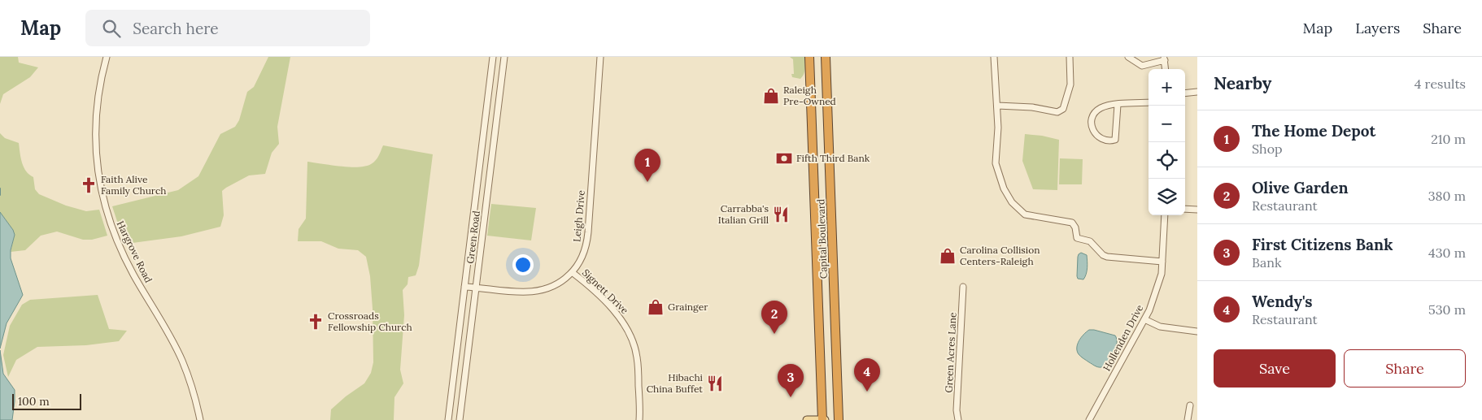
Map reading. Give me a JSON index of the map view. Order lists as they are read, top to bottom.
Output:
{
  "streets": {
    "highway": ["Capital Boulevard"],
    "street": [
      "Leigh Drive",
      "Green Road",
      "Hargrove Road",
      "Signett Drive",
      "Hollenden Drive",
      "Green Acres Lane"
    ]
  },
  "crossings": [
    ["Leigh Drive", "Green Road"],
    ["Leigh Drive", "Signett Drive"]
  ],
  "places": {
    "shop": ["Raleigh Pre-Owned", "Carolina Collision Centers-Raleigh", "Grainger"],
    "bank": ["Fifth Third Bank"],
    "church": ["Faith Alive Family Church", "Crossroads Fellowship Church"],
    "restaurant": ["Carrabba's Italian Grill", "Hibachi China Buffet"]
  },
  "scale_bar": "100 m",
  "page": {
    "header": "Map",
    "search": "Search here",
    "nav": ["Map", "Layers", "Share"],
    "heading": ["Nearby", "4 results"],
    "map_buttons": ["+", "−"],
    "list": [
      {
        "mark": "1",
        "name": "The Home Depot",
        "note": "Shop",
        "value": "210 m"
      },
      {
        "mark": "2",
        "name": "Olive Garden",
        "note": "Restaurant",
        "value": "380 m"
      },
      {
        "mark": "3",
        "name": "First Citizens Bank",
        "note": "Bank",
        "value": "430 m"
      },
      {
        "mark": "4",
        "name": "Wendy's",
        "note": "Restaurant",
        "value": "530 m"
      }
    ],
    "pins": [
      "1",
      "2",
      "4",
      "3"
    ],
    "buttons": ["Save", "Share"],
    "scale": "100 m"
  }
}
